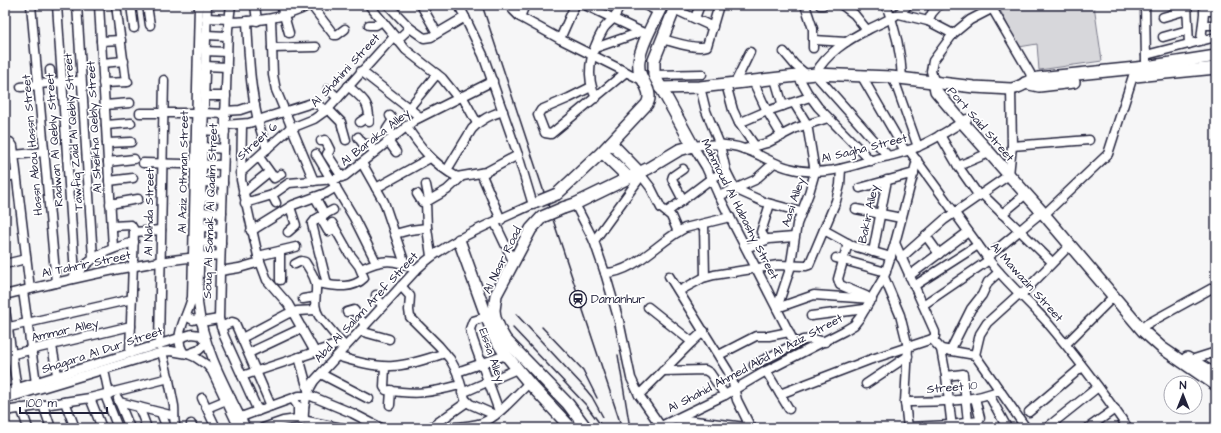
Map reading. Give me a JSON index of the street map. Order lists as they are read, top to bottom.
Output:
{
  "streets": {
    "main road": ["Port Said Street", "Mahmoud Al Habashy Street", "Al Nasr Road"],
    "street": [
      "Al Shahimi Street",
      "Al Sheikha Qebly Street",
      "Tawfiq Zaid Al Qebly Street",
      "Al Baraka Alley",
      "Radwan Al Qebly Street",
      "Street 6",
      "Hassn Abou Hassn Street",
      "Al Sagha Street",
      "Al Aziz Othman Street",
      "Aasi Alley",
      "Souq Al Samak Al Qadim Street",
      "Al Nahda Street",
      "Bakir Alley",
      "Al Tahrir Street",
      "Al Mawazin Street",
      "Abd Al Salam Aref Street",
      "Ammar Alley",
      "Shagara Al Dur Street",
      "Eissa Alley",
      "Al Shahid Ahmed Abd Al Aziz Street",
      "Street 10"
    ]
  },
  "crossings": [
    ["Al Shahimi Street", "Street 6"],
    ["Port Said Street", "Al Sagha Street"],
    ["Radwan Al Qebly Street", "Al Tahrir Street"],
    ["Hassn Abou Hassn Street", "Al Tahrir Street"],
    ["Al Sagha Street", "Aasi Alley"],
    ["Al Sagha Street", "Mahmoud Al Habashy Street"],
    ["Al Sagha Street", "Al Nasr Road"],
    ["Al Sagha Street", "Al Mawazin Street"],
    ["Al Aziz Othman Street", "Al Tahrir Street"],
    ["Al Aziz Othman Street", "Shagara Al Dur Street"],
    ["Aasi Alley", "Mahmoud Al Habashy Street"],
    ["Mahmoud Al Habashy Street", "Al Nasr Road"],
    ["Souq Al Samak Al Qadim Street", "Al Tahrir Street"],
    ["Al Nahda Street", "Al Tahrir Street"],
    ["Al Nahda Street", "Shagara Al Dur Street"],
    ["Al Nasr Road", "Abd Al Salam Aref Street"],
    ["Al Nasr Road", "Eissa Alley"],
    ["Al Mawazin Street", "Al Shahid Ahmed Abd Al Aziz Street"]
  ],
  "places": {
    "station": ["Damanhur"]
  },
  "scale_bar": "100 m",
  "north": "top"
}
